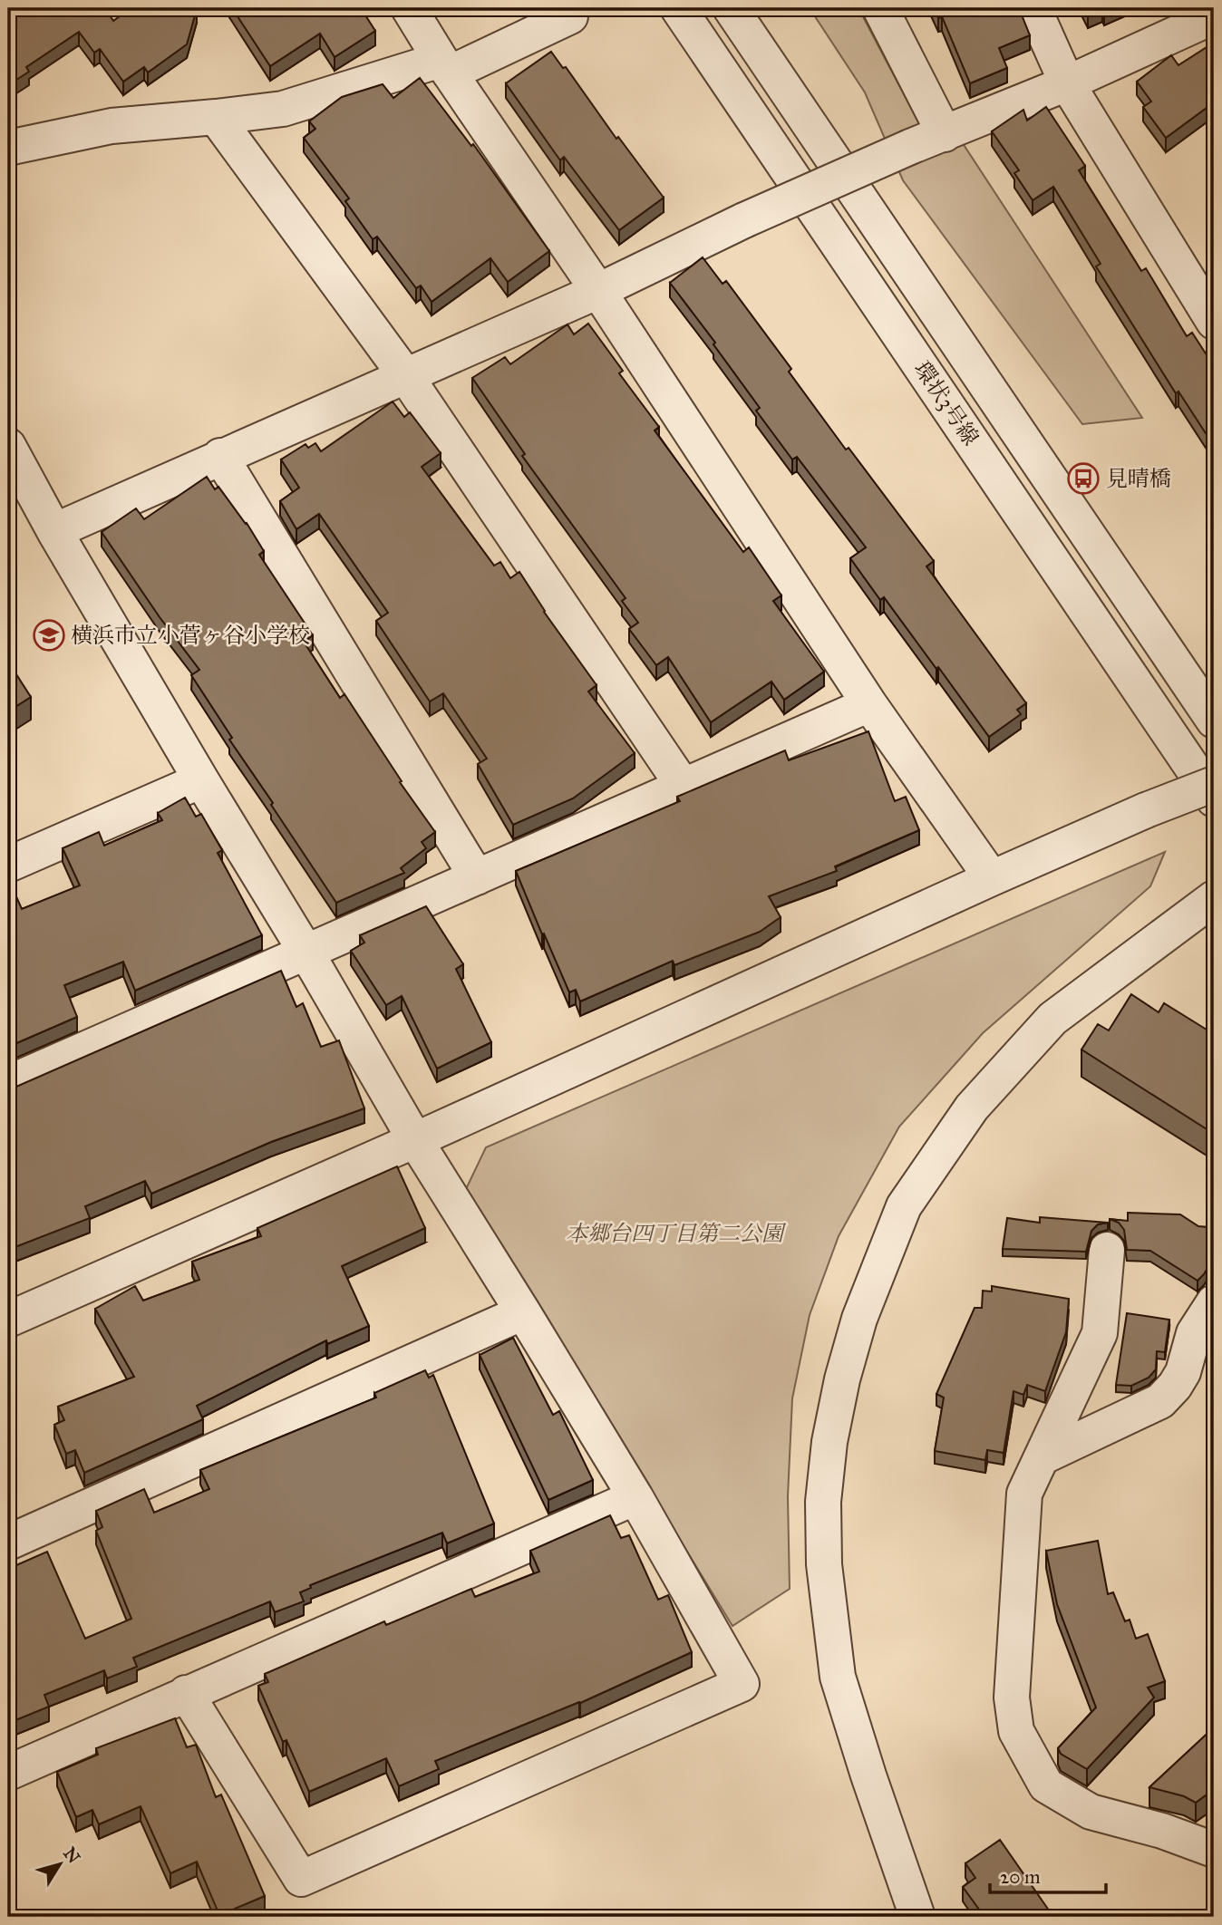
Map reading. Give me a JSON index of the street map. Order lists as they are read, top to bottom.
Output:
{
  "streets": {
    "street": ["環状3号線"]
  },
  "parks": ["本郷台四丁目第二公園"],
  "places": {
    "bus stop": ["見晴橋"],
    "school or university": ["横浜市立小菅ヶ谷小学校"]
  },
  "scale_bar": "20 m",
  "north": "top right"
}
